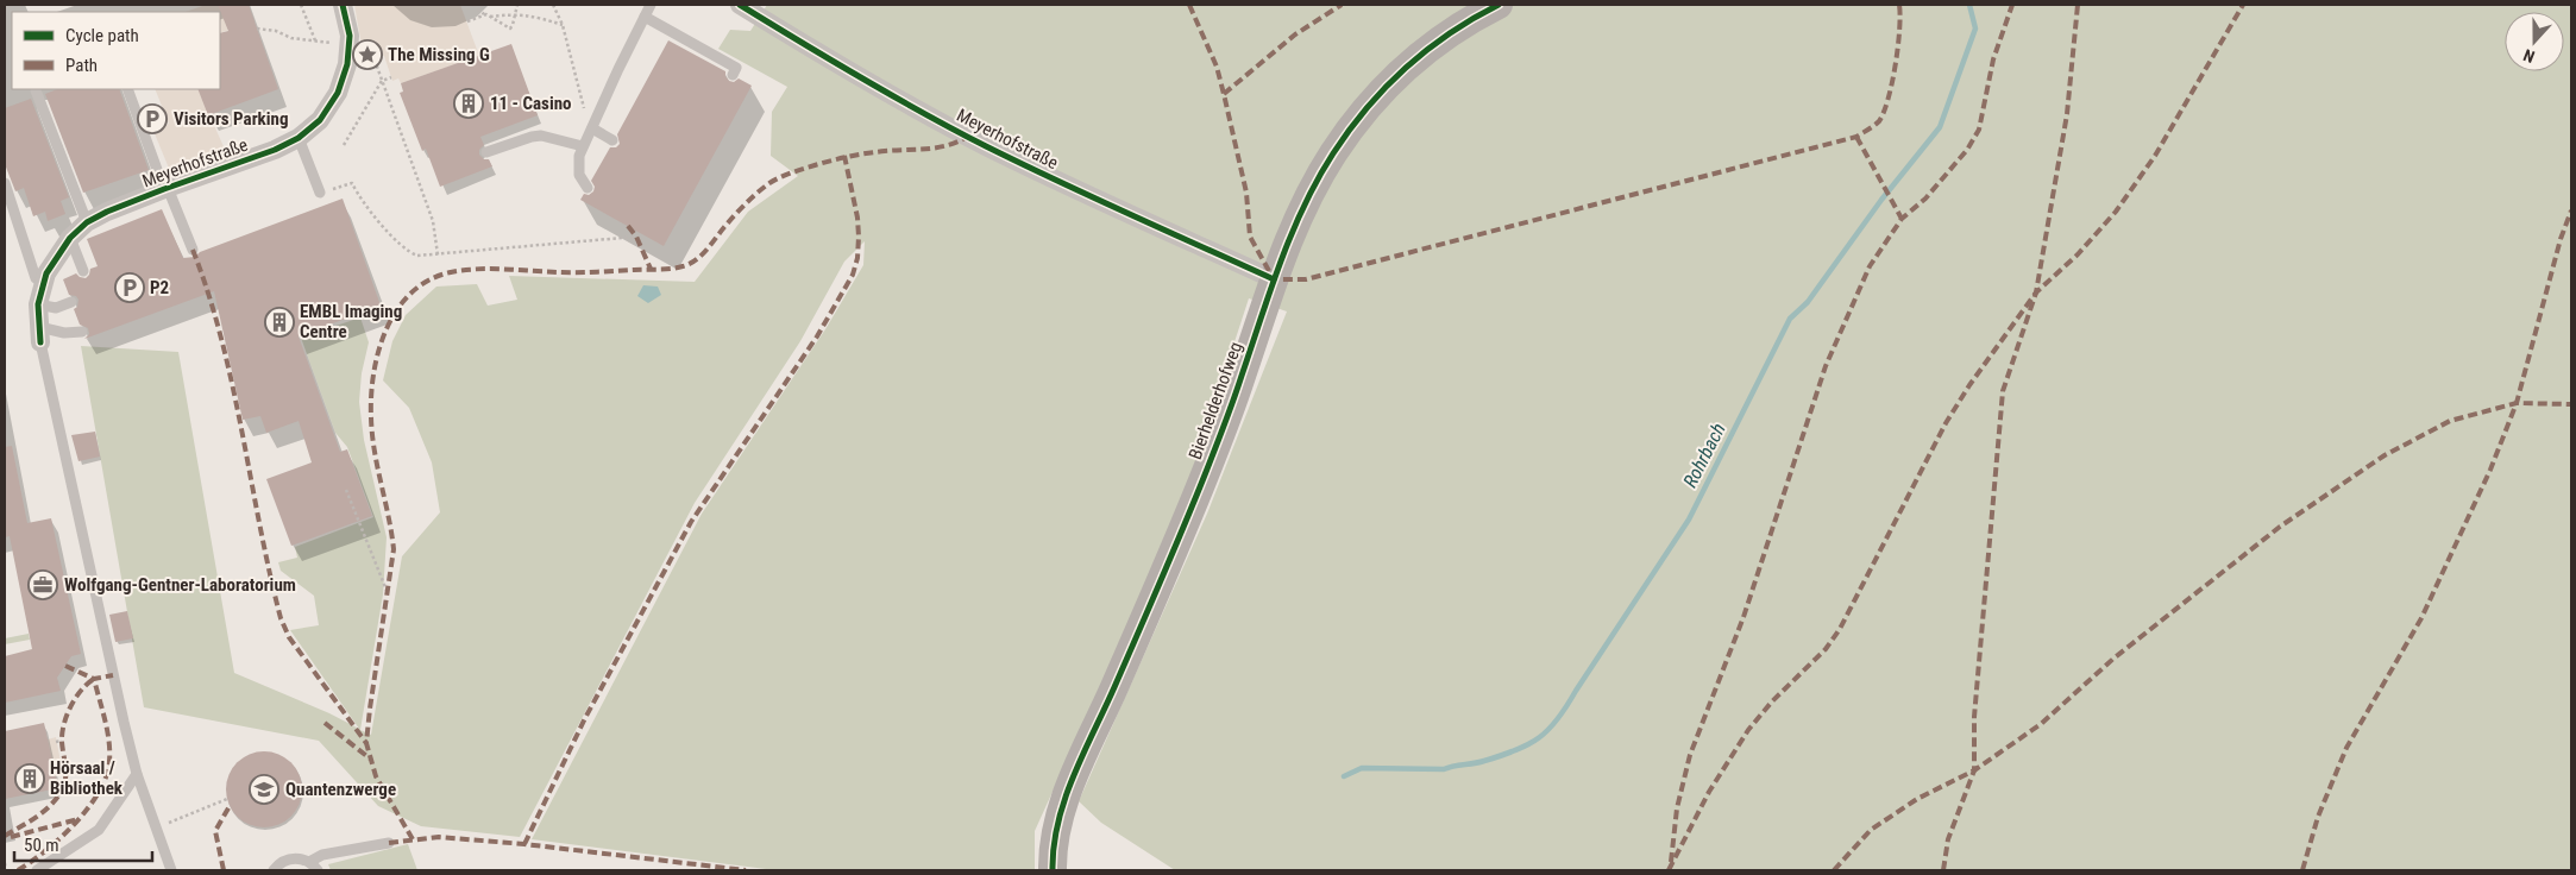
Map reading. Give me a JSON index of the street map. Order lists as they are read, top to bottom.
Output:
{
  "streets": {
    "street": ["Meyerhofstraße", "Bierhelderhofweg"]
  },
  "crossings": [
    ["Meyerhofstraße", "Bierhelderhofweg"]
  ],
  "water": ["Rohrbach"],
  "places": {
    "place": ["The Missing G"],
    "building": ["11 - Casino", "EMBL Imaging Centre", "Hörsaal / Bibliothek"],
    "parking": ["Visitors Parking", "P2"],
    "office": ["Wolfgang-Gentner-Laboratorium"],
    "school or university": ["Quantenzwerge"]
  },
  "legend": ["Cycle path", "Path"],
  "scale_bar": "50 m",
  "north": "bottom"
}
